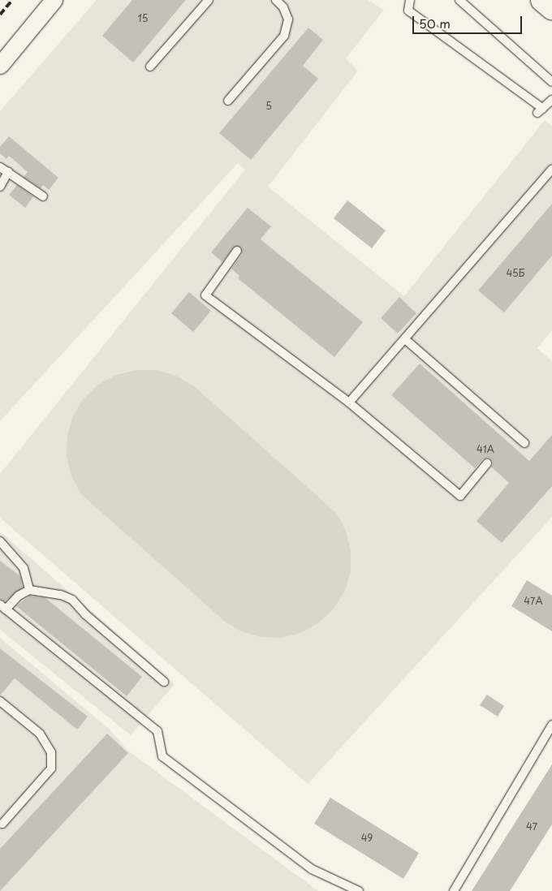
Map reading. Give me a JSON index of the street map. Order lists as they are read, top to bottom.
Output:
{
  "house_numbers": [
    "15",
    "5",
    "45Б",
    "41А",
    "47А",
    "47",
    "49"
  ],
  "scale_bar": "50 m"
}
